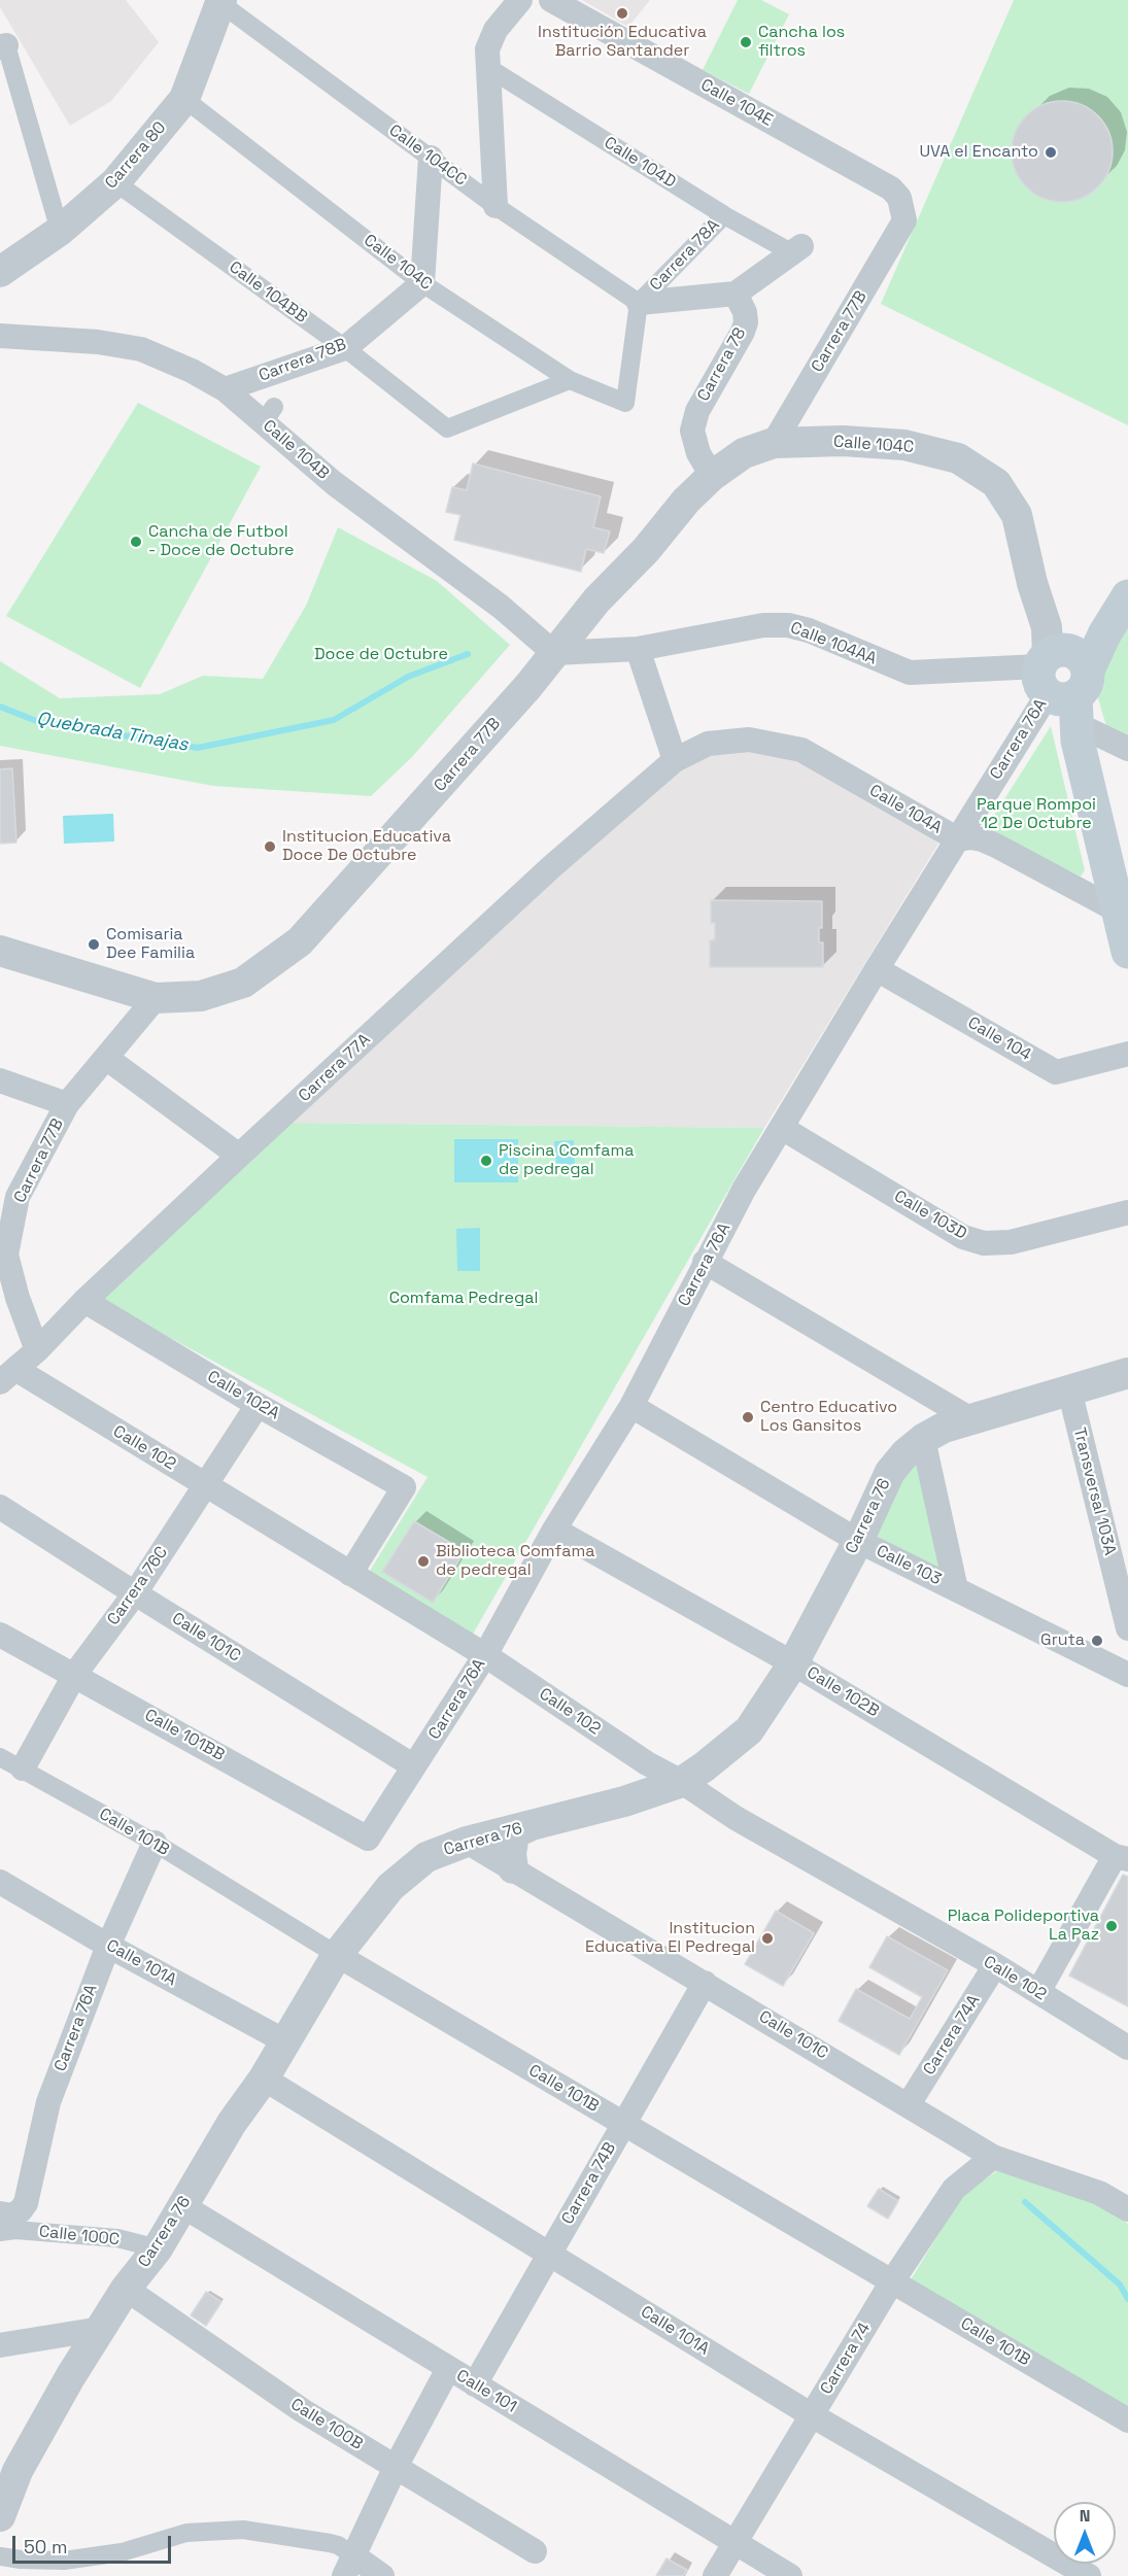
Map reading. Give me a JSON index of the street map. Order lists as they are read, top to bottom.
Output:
{
  "streets": {
    "street": [
      "Calle 104E",
      "Carrera 80",
      "Calle 104CC",
      "Calle 104D",
      "Carrera 78A",
      "Calle 104C",
      "Calle 104BB",
      "Carrera 77B",
      "Carrera 78B",
      "Carrera 78",
      "Calle 104B",
      "Calle 104AA",
      "Carrera 76A",
      "Calle 104A",
      "Calle 104",
      "Carrera 77A",
      "Calle 103D",
      "Calle 102A",
      "Calle 102",
      "Transversal 103A",
      "Carrera 76",
      "Calle 103",
      "Carrera 76C",
      "Calle 101C",
      "Calle 102B",
      "Calle 101BB",
      "Calle 101B",
      "Calle 101A",
      "Carrera 74A",
      "Carrera 74B",
      "Calle 100C",
      "Carrera 74",
      "Calle 101",
      "Calle 100B"
    ]
  },
  "crossings": [
    ["Calle 104E", "Carrera 77B"],
    ["Carrera 80", "Calle 104CC"],
    ["Carrera 80", "Calle 104C"],
    ["Carrera 80", "Calle 104BB"],
    ["Calle 104CC", "Carrera 78A"],
    ["Calle 104D", "Carrera 78A"],
    ["Carrera 78A", "Calle 104C"],
    ["Calle 104C", "Calle 104BB"],
    ["Calle 104C", "Carrera 77B"],
    ["Calle 104C", "Carrera 78B"],
    ["Calle 104C", "Calle 104AA"],
    ["Calle 104C", "Carrera 76A"],
    ["Calle 104BB", "Carrera 78B"],
    ["Carrera 77B", "Carrera 78"],
    ["Carrera 77B", "Calle 104B"],
    ["Carrera 77B", "Calle 104AA"],
    ["Carrera 77B", "Carrera 77A"],
    ["Carrera 78B", "Calle 104B"],
    ["Calle 104B", "Calle 104AA"],
    ["Calle 104AA", "Carrera 76A"],
    ["Carrera 76A", "Calle 104A"],
    ["Carrera 76A", "Calle 104"],
    ["Carrera 76A", "Calle 103D"],
    ["Carrera 76A", "Calle 102"],
    ["Carrera 76A", "Calle 103"],
    ["Carrera 76A", "Calle 101C"],
    ["Carrera 76A", "Calle 102B"],
    ["Carrera 76A", "Calle 101BB"],
    ["Carrera 76A", "Calle 101B"],
    ["Carrera 76A", "Calle 101A"],
    ["Carrera 76A", "Calle 100C"],
    ["Calle 104A", "Carrera 77A"],
    ["Carrera 77A", "Calle 102A"],
    ["Carrera 77A", "Calle 102"],
    ["Calle 102A", "Calle 102"],
    ["Calle 102A", "Carrera 76C"],
    ["Calle 102", "Carrera 76"],
    ["Calle 102", "Carrera 76C"],
    ["Calle 102", "Carrera 74A"],
    ["Transversal 103A", "Carrera 76"],
    ["Carrera 76", "Calle 103"],
    ["Carrera 76", "Calle 101C"],
    ["Carrera 76", "Calle 102B"],
    ["Carrera 76", "Calle 101B"],
    ["Carrera 76", "Calle 101A"],
    ["Carrera 76", "Calle 100C"],
    ["Carrera 76", "Calle 101"],
    ["Carrera 76", "Calle 100B"],
    ["Carrera 76C", "Calle 101C"],
    ["Carrera 76C", "Calle 101BB"],
    ["Carrera 76C", "Calle 101B"],
    ["Calle 101C", "Carrera 74A"],
    ["Calle 101C", "Carrera 74B"],
    ["Calle 101C", "Carrera 74"],
    ["Calle 101B", "Carrera 74B"],
    ["Calle 101B", "Carrera 74"],
    ["Calle 101A", "Carrera 74B"],
    ["Calle 101A", "Carrera 74"],
    ["Carrera 74B", "Calle 101"],
    ["Carrera 74", "Calle 101"]
  ],
  "water": ["Quebrada Tinajas"],
  "parks": ["Doce de Octubre", "Parque Rompoi 12 De Octubre", "Comfama Pedregal"],
  "places": [
    "Institución Educativa Barrio Santander",
    "Cancha los filtros",
    "UVA el Encanto",
    "Cancha de Futbol - Doce de Octubre",
    "Institucion Educativa Doce De Octubre",
    "Comisaria Dee Familia",
    "Piscina Comfama de pedregal",
    "Centro Educativo Los Gansitos",
    "Biblioteca Comfama de pedregal",
    "Gruta",
    "Placa Polideportiva La Paz",
    "Institucion Educativa El Pedregal"
  ],
  "scale_bar": "50 m",
  "north": "top"
}
